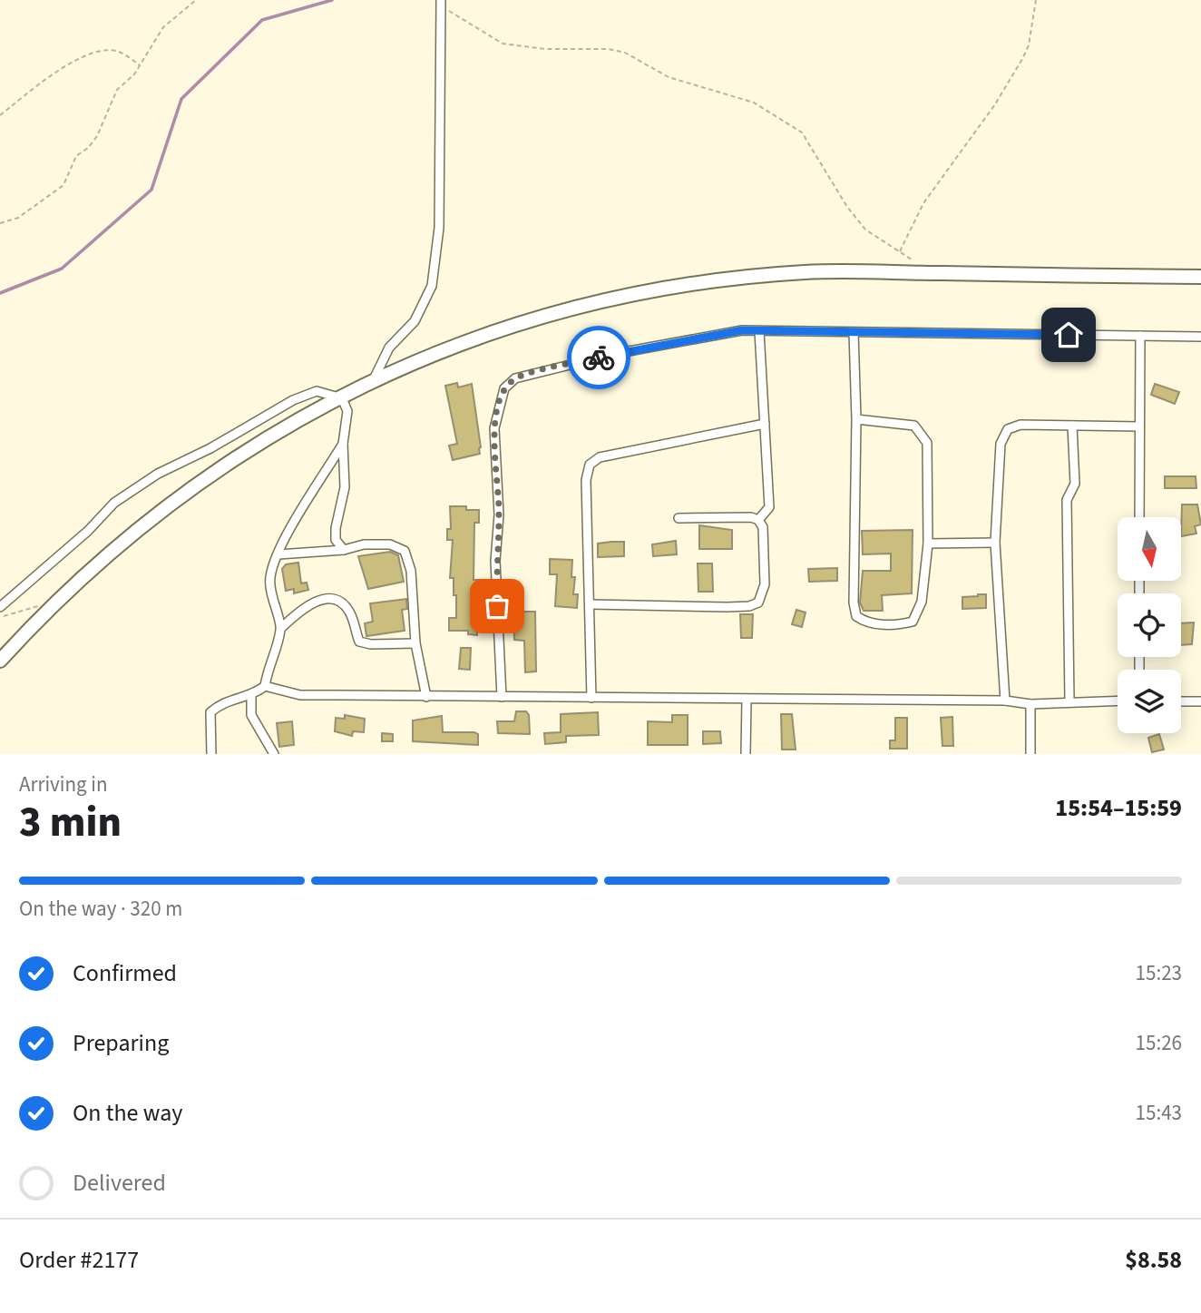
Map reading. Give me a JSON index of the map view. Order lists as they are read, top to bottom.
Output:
{
  "north": "bottom",
  "page": {
    "heading": ["3 min", "Arriving in", "15:54–15:59"],
    "panel": ["Order #2177", "$8.58"],
    "bar": "On the way · 320 m",
    "list": [
      ["Confirmed", "15:23"],
      ["Preparing", "15:26"],
      ["On the way", "15:43"],
      "Delivered"
    ]
  }
}
